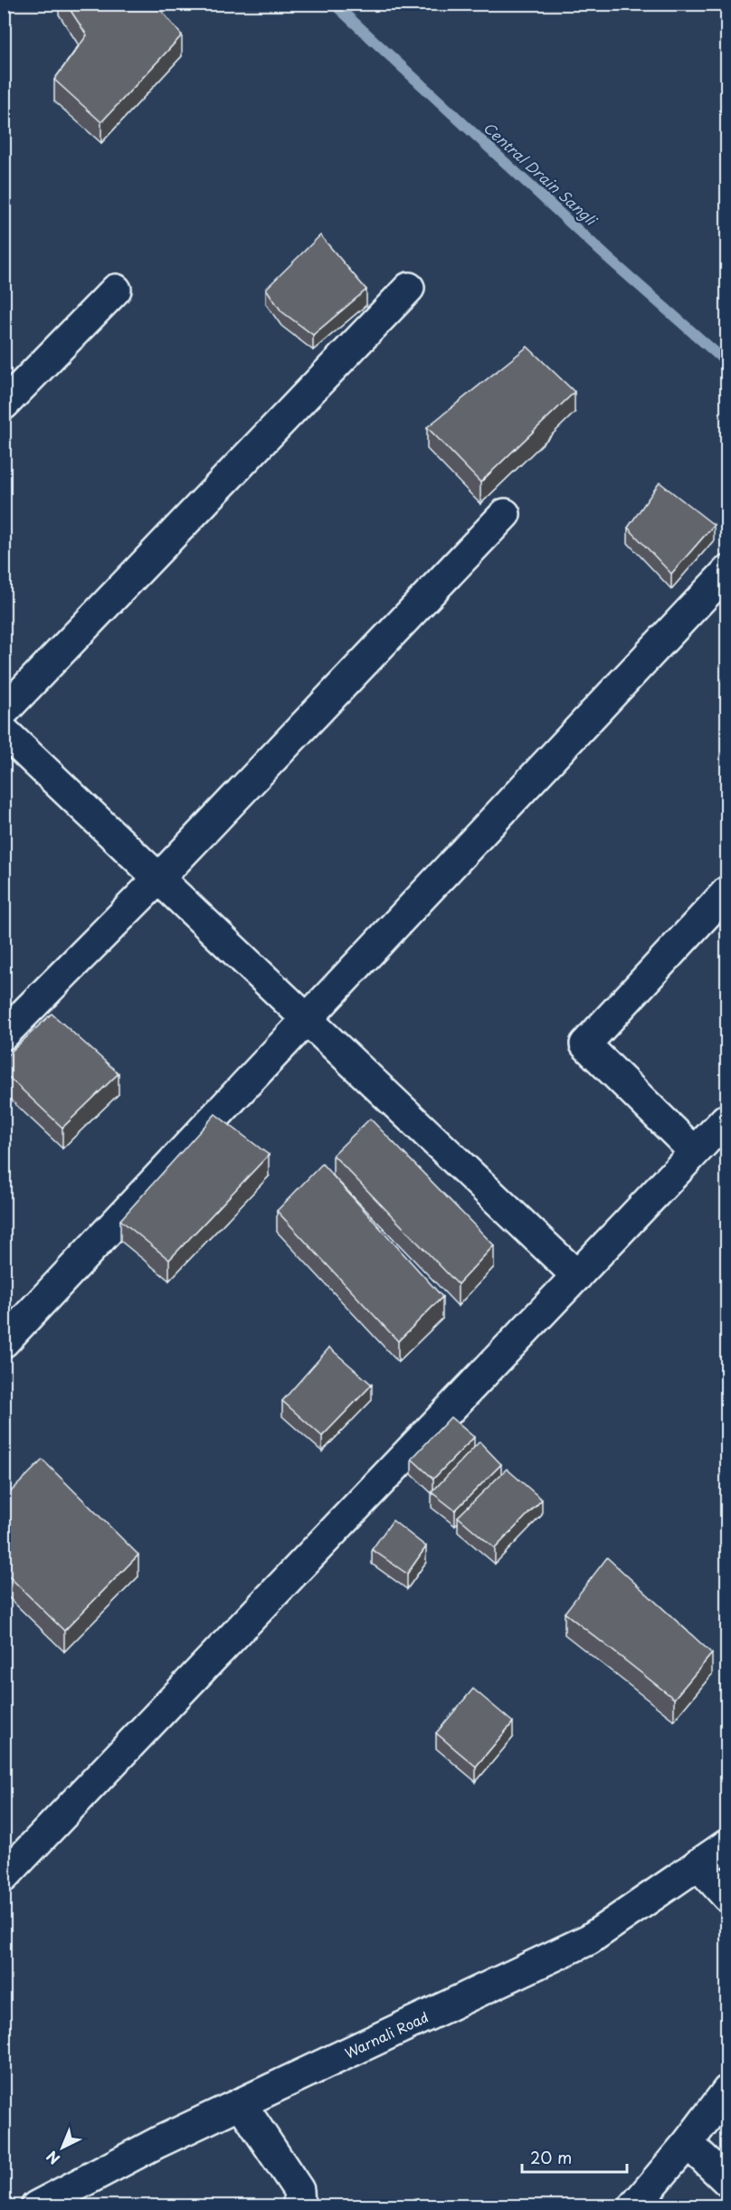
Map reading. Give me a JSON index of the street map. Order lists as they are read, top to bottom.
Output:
{
  "streets": {
    "street": ["Warnali Road"]
  },
  "water": ["Central Drain Sangli"],
  "scale_bar": "20 m",
  "north": "bottom left"
}
